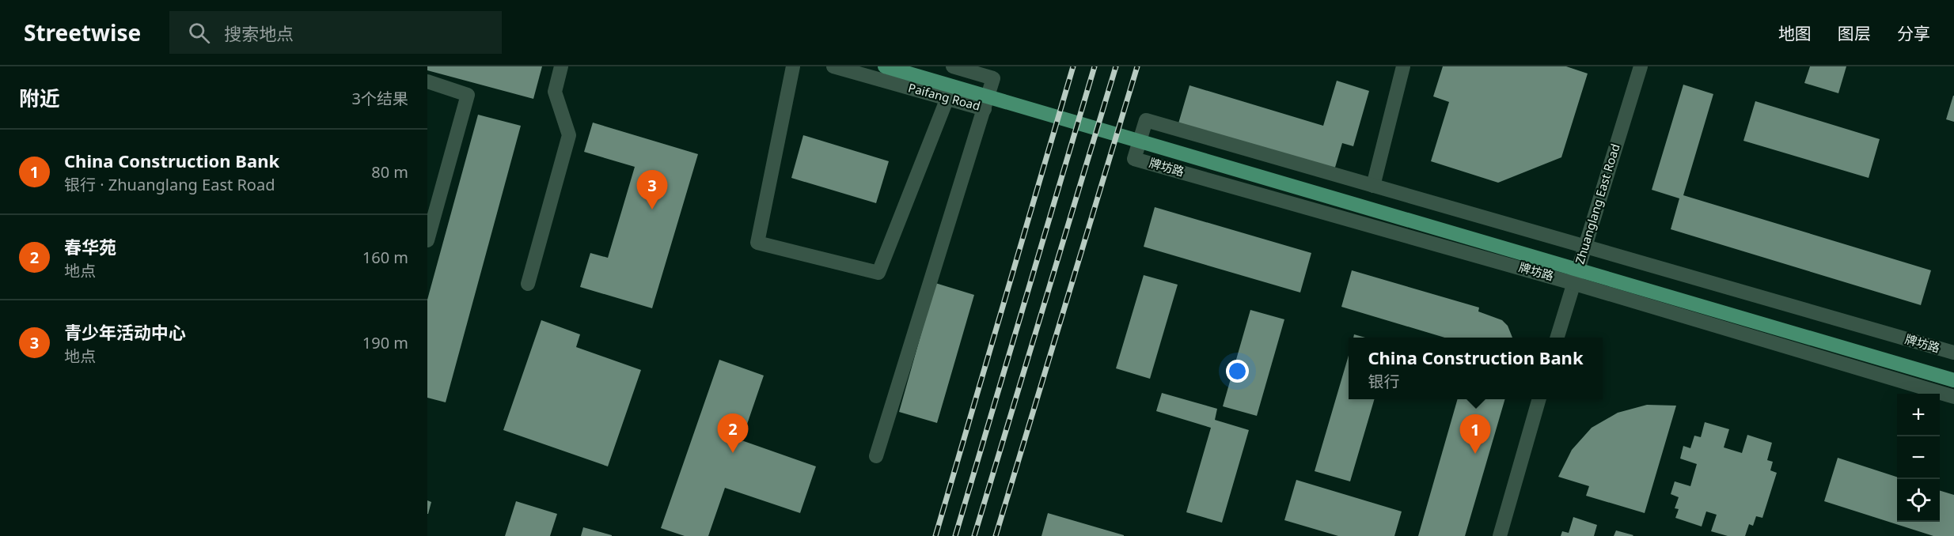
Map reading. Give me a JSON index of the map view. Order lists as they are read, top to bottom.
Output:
{
  "streets": {
    "main road": ["牌坊路"],
    "street": ["Paifang Road", "Zhuanglang East Road"]
  },
  "crossings": [
    ["牌坊路", "Zhuanglang East Road"]
  ],
  "page": {
    "header": "Streetwise",
    "search": "搜索地点",
    "nav": ["地图", "图层", "分享"],
    "heading": ["附近", "3个结果"],
    "list": [
      {
        "mark": "1",
        "name": "China Construction Bank",
        "note": "银行 · Zhuanglang East Road",
        "value": "80 m"
      },
      {
        "mark": "2",
        "name": "春华苑",
        "note": "地点",
        "value": "160 m"
      },
      {
        "mark": "3",
        "name": "青少年活动中心",
        "note": "地点",
        "value": "190 m"
      }
    ],
    "pins": ["3", "2", "1"],
    "popup": ["China Construction Bank", "银行"],
    "map_buttons": ["+", "−"]
  }
}
